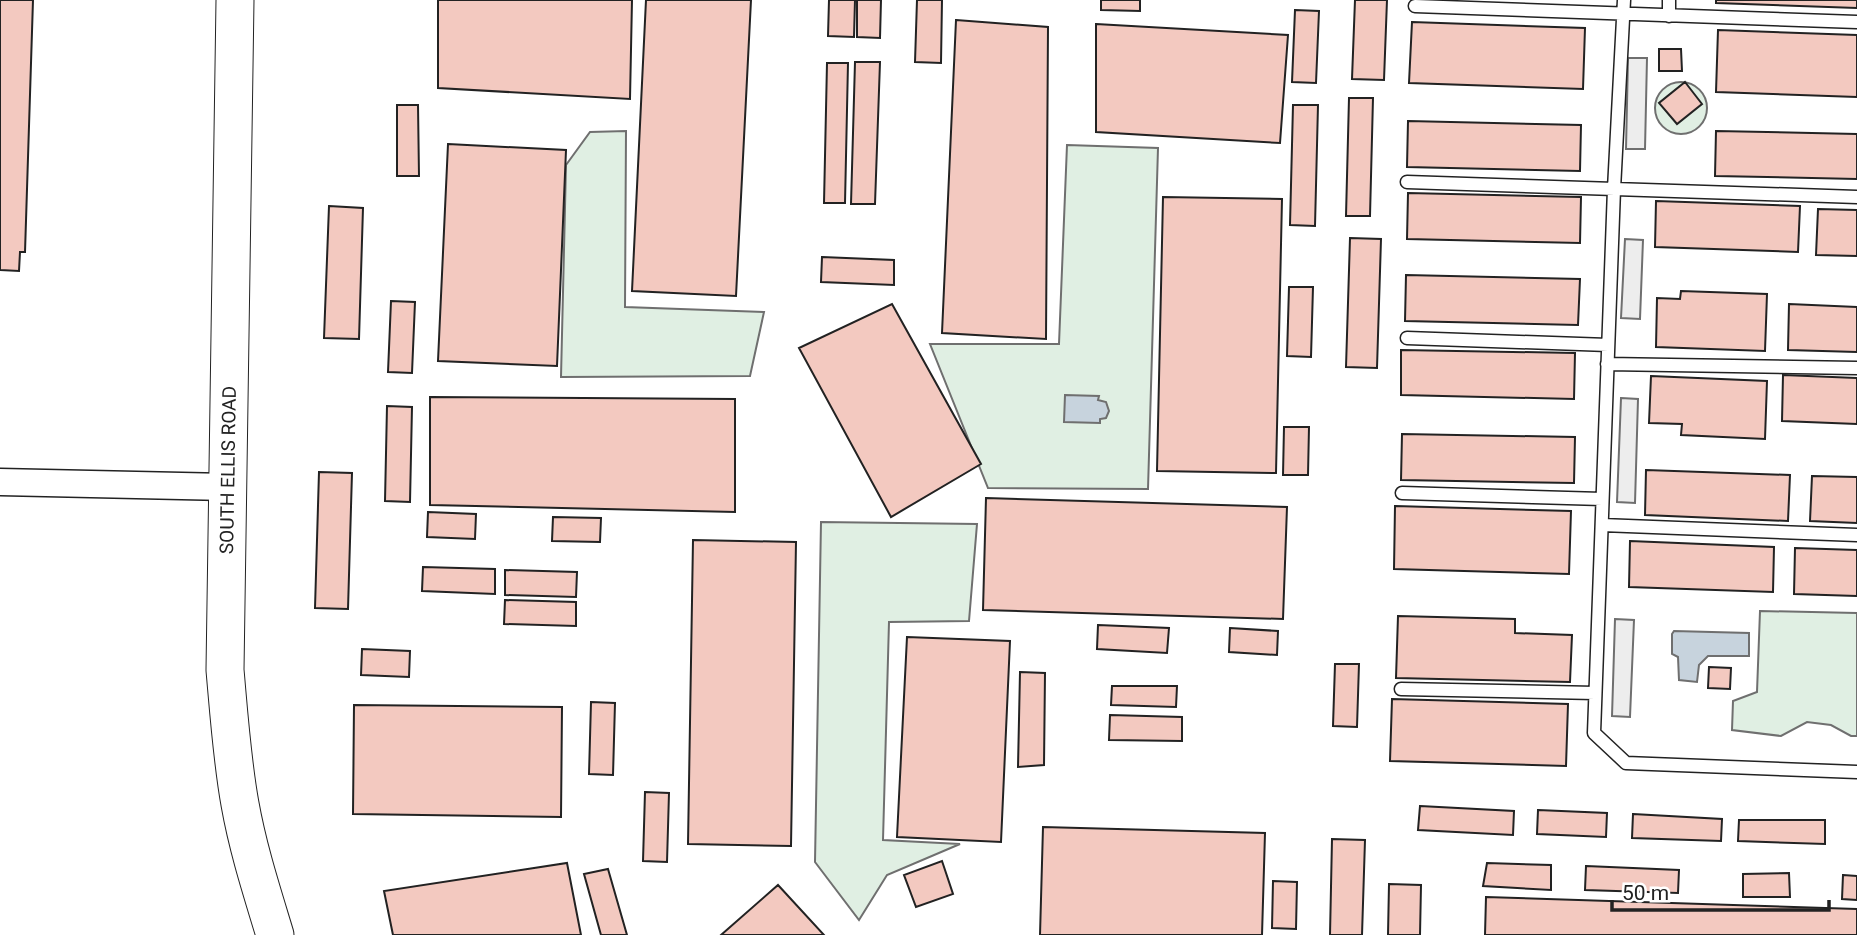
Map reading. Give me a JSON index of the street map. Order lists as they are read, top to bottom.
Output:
{
  "streets": {
    "street": ["SOUTH ELLIS ROAD"]
  },
  "scale_bar": "50 m"
}
